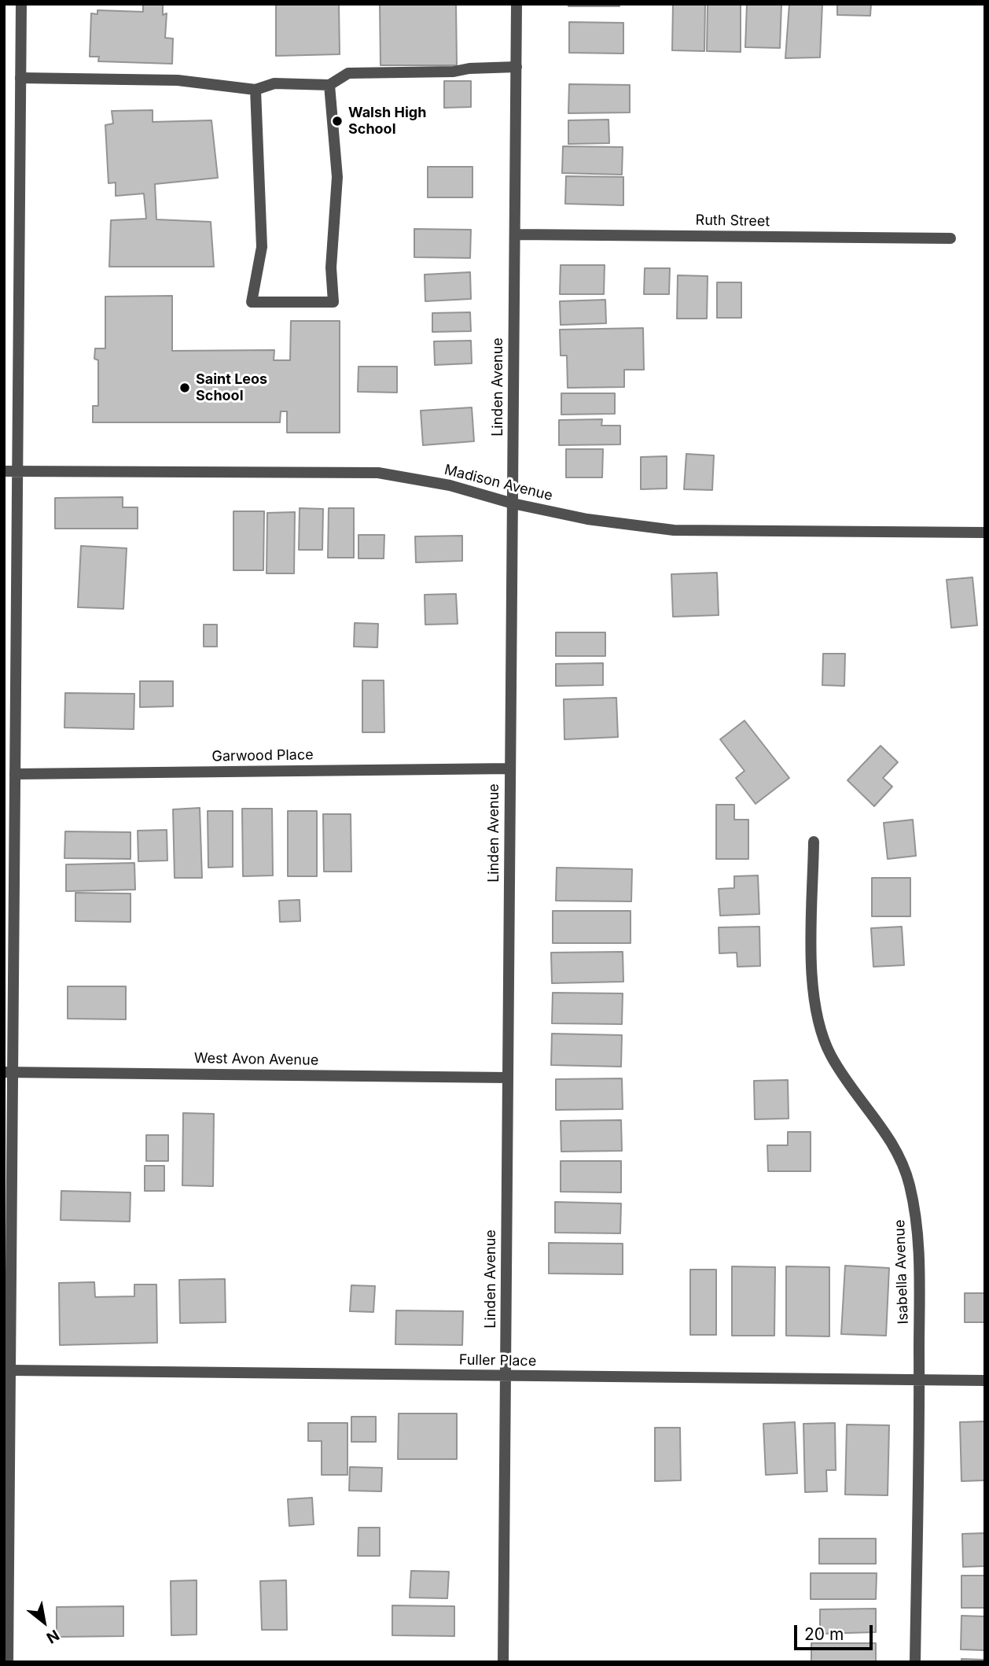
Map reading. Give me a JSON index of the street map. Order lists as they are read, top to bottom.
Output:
{
  "streets": {
    "street": [
      "Ruth Street",
      "Linden Avenue",
      "Madison Avenue",
      "Garwood Place",
      "West Avon Avenue",
      "Isabella Avenue",
      "Fuller Place"
    ]
  },
  "crossings": [
    ["Ruth Street", "Linden Avenue"],
    ["Linden Avenue", "Madison Avenue"],
    ["Linden Avenue", "Garwood Place"],
    ["Linden Avenue", "West Avon Avenue"],
    ["Linden Avenue", "Fuller Place"],
    ["Isabella Avenue", "Fuller Place"]
  ],
  "places": ["Walsh High School", "Saint Leos School"],
  "scale_bar": "20 m",
  "north": "bottom right"
}
